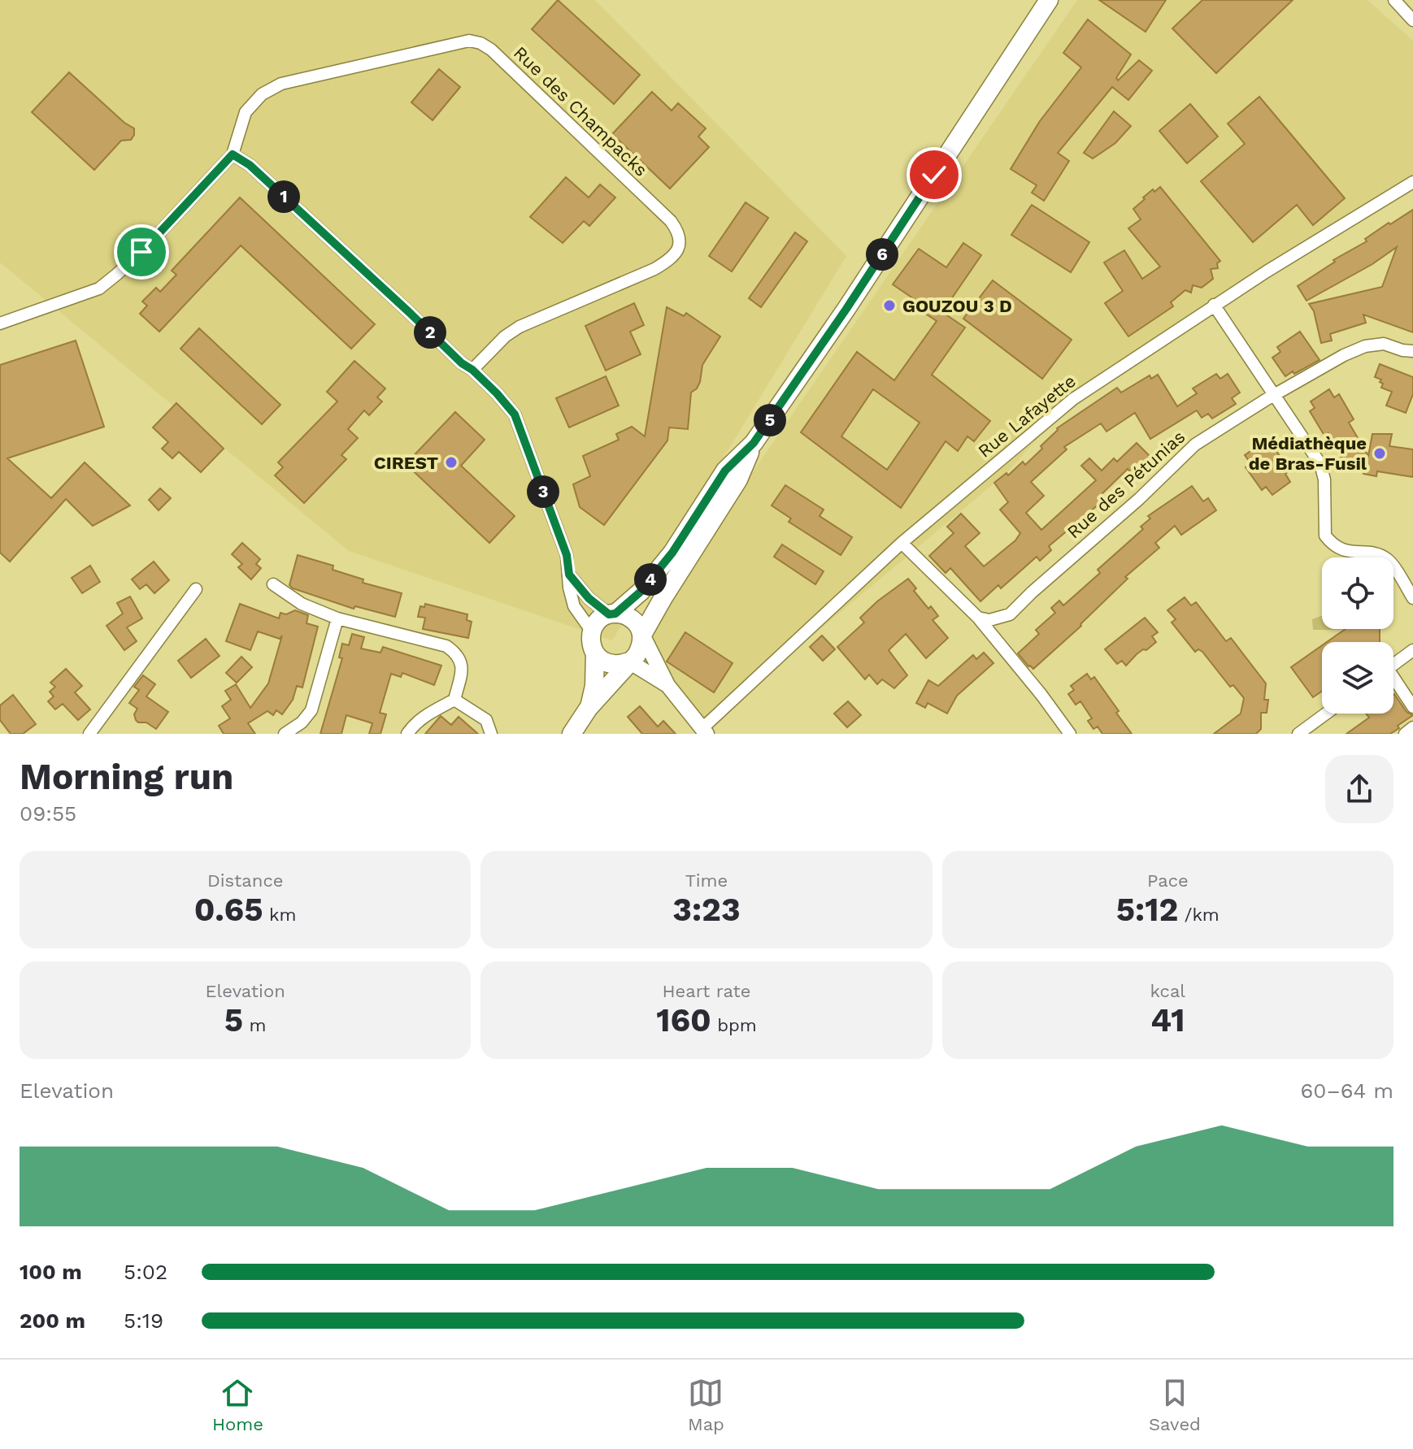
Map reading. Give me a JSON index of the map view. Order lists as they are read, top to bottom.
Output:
{
  "streets": {
    "street": ["Rue des Champacks", "Rue Lafayette", "Rue des Pétunias"]
  },
  "places": ["GOUZOU 3 D", "Médiathèque de Bras-Fusil", "CIREST"],
  "page": {
    "pins": [
      "1",
      "6",
      "2",
      "5",
      "3",
      "4"
    ],
    "heading": ["Morning run", "09:55"],
    "stats": [
      ["Distance", "0.65 km"],
      ["Time", "3:23"],
      ["Pace", "5:12 /km"],
      ["Elevation", "5 m"],
      ["Heart rate", "160 bpm"],
      ["kcal", "41"]
    ],
    "chart": ["Elevation", "60–64 m"],
    "list": [
      {
        "name": "100 m",
        "note": "5:02"
      },
      {
        "name": "200 m",
        "note": "5:19"
      }
    ],
    "tabs": ["Home", "Map", "Saved"]
  }
}
